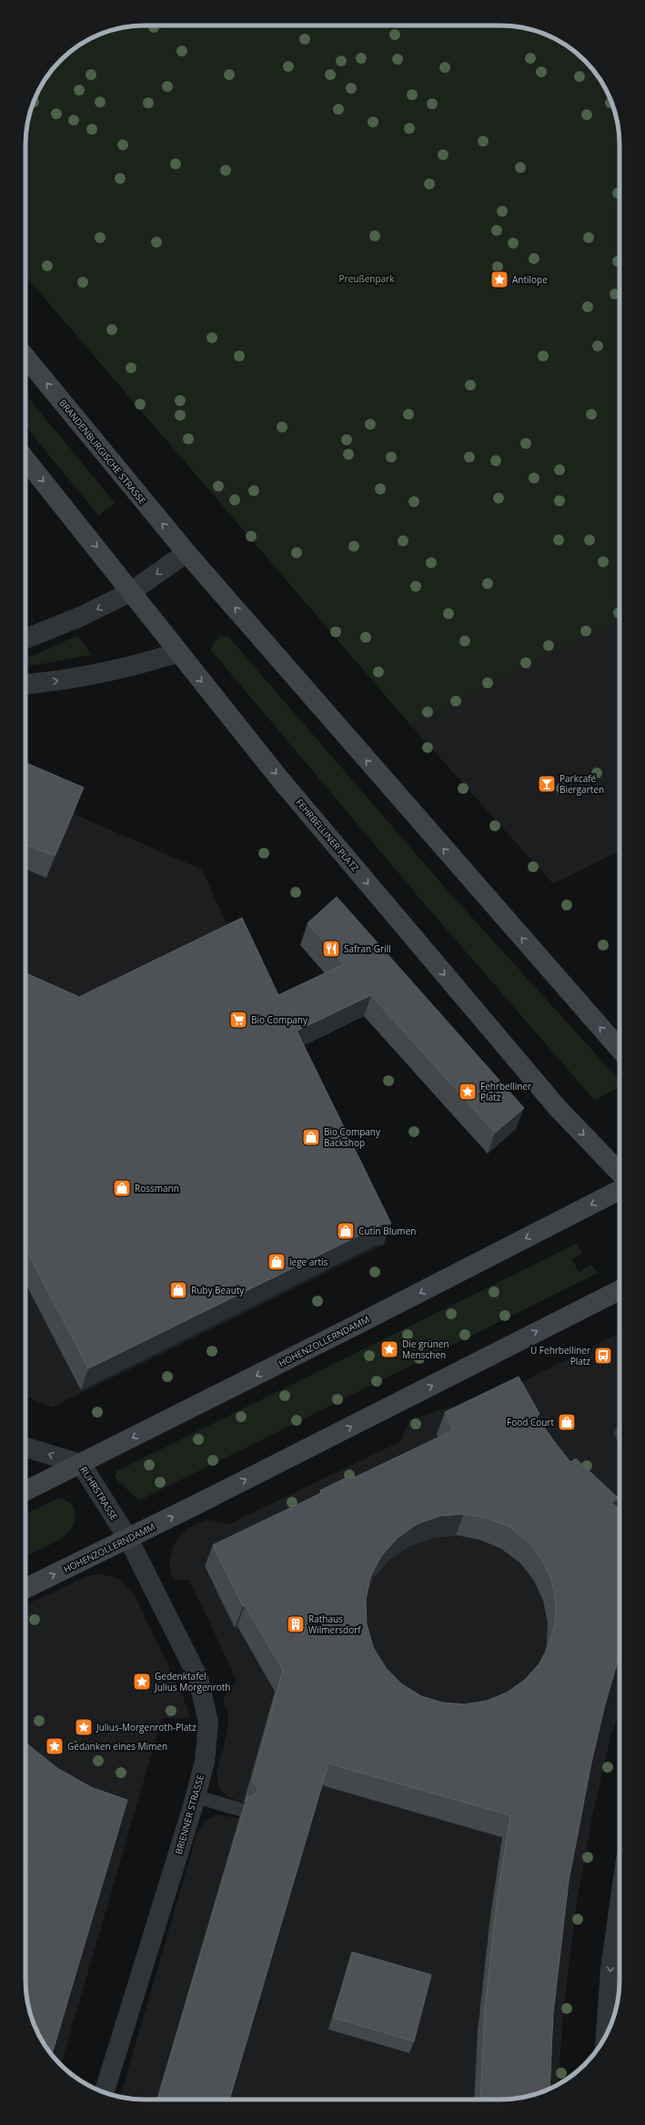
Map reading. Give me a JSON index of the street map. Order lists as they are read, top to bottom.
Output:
{
  "streets": {
    "main road": ["BRANDENBURGISCHE STRASSE", "FEHRBELLINER PLATZ", "HOHENZOLLERNDAMM"],
    "street": ["RUHRSTRASSE", "BRIENNER STRASSE"]
  },
  "crossings": [
    ["HOHENZOLLERNDAMM", "RUHRSTRASSE"],
    ["HOHENZOLLERNDAMM", "BRIENNER STRASSE"],
    ["RUHRSTRASSE", "BRIENNER STRASSE"]
  ],
  "one_way": ["RUHRSTRASSE"],
  "parks": ["Preußenpark"],
  "places": {
    "place": [
      "Antilope",
      "Fehrbelliner Platz",
      "Die grünen Menschen",
      "Gedenktafel Julius Morgenroth",
      "Julius-Morgenroth-Platz",
      "Gedanken eines Mimen"
    ],
    "bar": ["Parkcafé Biergarten"],
    "restaurant": ["Safran Grill"],
    "supermarket": ["Bio Company"],
    "shop": [
      "Bio Company Backshop",
      "Rossmann",
      "Cutin Blumen",
      "lege artis",
      "Ruby Beauty",
      "Food Court"
    ],
    "bus stop": ["U Fehrbelliner Platz"],
    "building": ["Rathaus Wilmersdorf"]
  }
}
